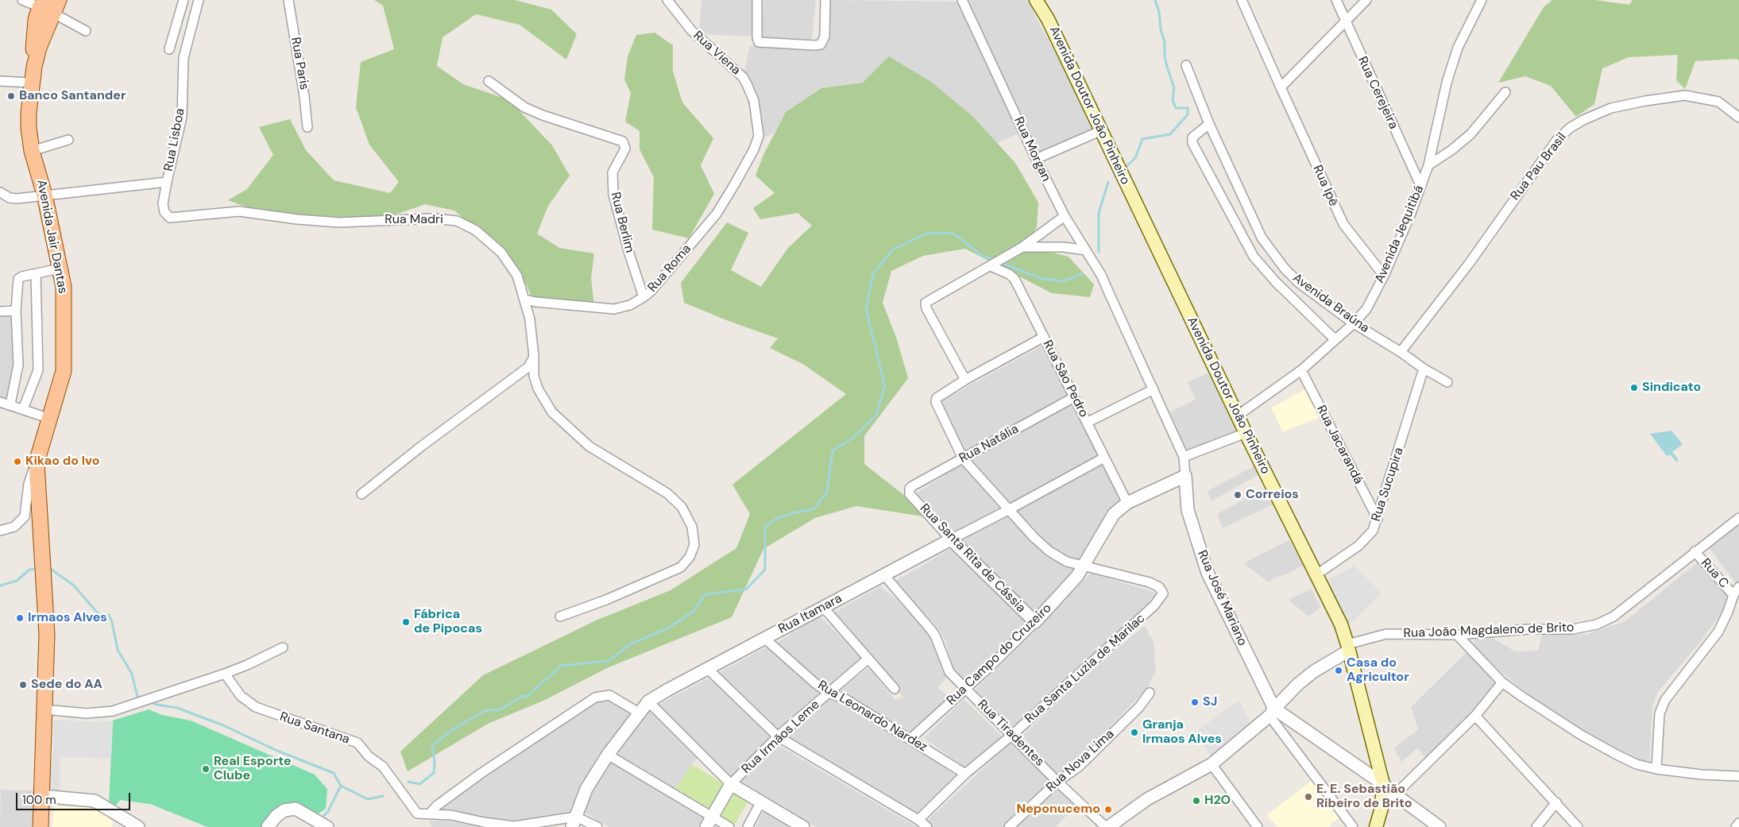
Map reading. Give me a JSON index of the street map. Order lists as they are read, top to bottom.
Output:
{
  "streets": {
    "main road": ["Avenida Doutor João Pinheiro", "Avenida Jair Dantas"],
    "street": [
      "Rua Viena",
      "Rua Paris",
      "Rua Cerejeira",
      "Rua Lisboa",
      "Rua Morgan",
      "Rua Pau Brasil",
      "Rua Ipê",
      "Rua Madri",
      "Rua Berlim",
      "Avenida Jequitibá",
      "Rua Roma",
      "Avenida Braúna",
      "Rua São Pedro",
      "Rua Natália",
      "Rua Jacarandá",
      "Rua Sucupira",
      "Rua Santa Rita de Cássia",
      "Rua C",
      "Rua José Mariano",
      "Rua Itamara",
      "Rua João Magdaleno de Brito",
      "Rua Campo do Cruzeiro",
      "Rua Santa Luzia de Marilac",
      "Rua Leonardo Nardez",
      "Rua Santana",
      "Rua Tiradentes",
      "Rua Irmãos Leme",
      "Rua Nova Lima"
    ]
  },
  "crossings": [
    ["Rua Viena", "Rua Roma"],
    ["Rua Cerejeira", "Avenida Jequitibá"],
    ["Avenida Doutor João Pinheiro", "Avenida Jequitibá"],
    ["Avenida Doutor João Pinheiro", "Rua Sucupira"],
    ["Avenida Doutor João Pinheiro", "Rua José Mariano"],
    ["Avenida Doutor João Pinheiro", "Rua João Magdaleno de Brito"],
    ["Rua Lisboa", "Rua Madri"],
    ["Rua Lisboa", "Avenida Jair Dantas"],
    ["Rua Morgan", "Rua José Mariano"],
    ["Rua Pau Brasil", "Avenida Braúna"],
    ["Rua Ipê", "Avenida Jequitibá"],
    ["Rua Madri", "Rua Roma"],
    ["Rua Berlim", "Rua Roma"],
    ["Avenida Jequitibá", "Avenida Braúna"],
    ["Avenida Jequitibá", "Rua Jacarandá"],
    ["Avenida Braúna", "Rua Sucupira"],
    ["Rua São Pedro", "Rua Natália"],
    ["Rua São Pedro", "Rua Itamara"],
    ["Rua São Pedro", "Rua Campo do Cruzeiro"],
    ["Rua Natália", "Rua Santa Rita de Cássia"],
    ["Rua Jacarandá", "Rua Sucupira"],
    ["Rua Santa Rita de Cássia", "Rua Itamara"],
    ["Rua Santa Rita de Cássia", "Rua Campo do Cruzeiro"],
    ["Rua C", "Rua João Magdaleno de Brito"],
    ["Rua José Mariano", "Rua Campo do Cruzeiro"],
    ["Rua Itamara", "Rua Leonardo Nardez"],
    ["Rua Itamara", "Rua Santana"],
    ["Rua Itamara", "Rua Tiradentes"],
    ["Rua Campo do Cruzeiro", "Rua Santa Luzia de Marilac"],
    ["Rua Campo do Cruzeiro", "Rua Leonardo Nardez"],
    ["Rua Campo do Cruzeiro", "Rua Tiradentes"],
    ["Rua Santa Luzia de Marilac", "Rua Leonardo Nardez"],
    ["Rua Santa Luzia de Marilac", "Rua Tiradentes"],
    ["Rua Leonardo Nardez", "Rua Irmãos Leme"],
    ["Rua Tiradentes", "Rua Nova Lima"]
  ],
  "places": [
    "Banco Santander",
    "Sindicato",
    "Kikao do Ivo",
    "Correios",
    "Irmaos Alves",
    "Fábrica de Pipocas",
    "Casa do Agricultor",
    "Sede do AA",
    "SJ",
    "Granja Irmaos Alves",
    "Real Esporte Clube",
    "E. E. Sebastião Ribeiro de Brito",
    "H2O",
    "Neponucemo"
  ],
  "scale_bar": "100 m"
}
